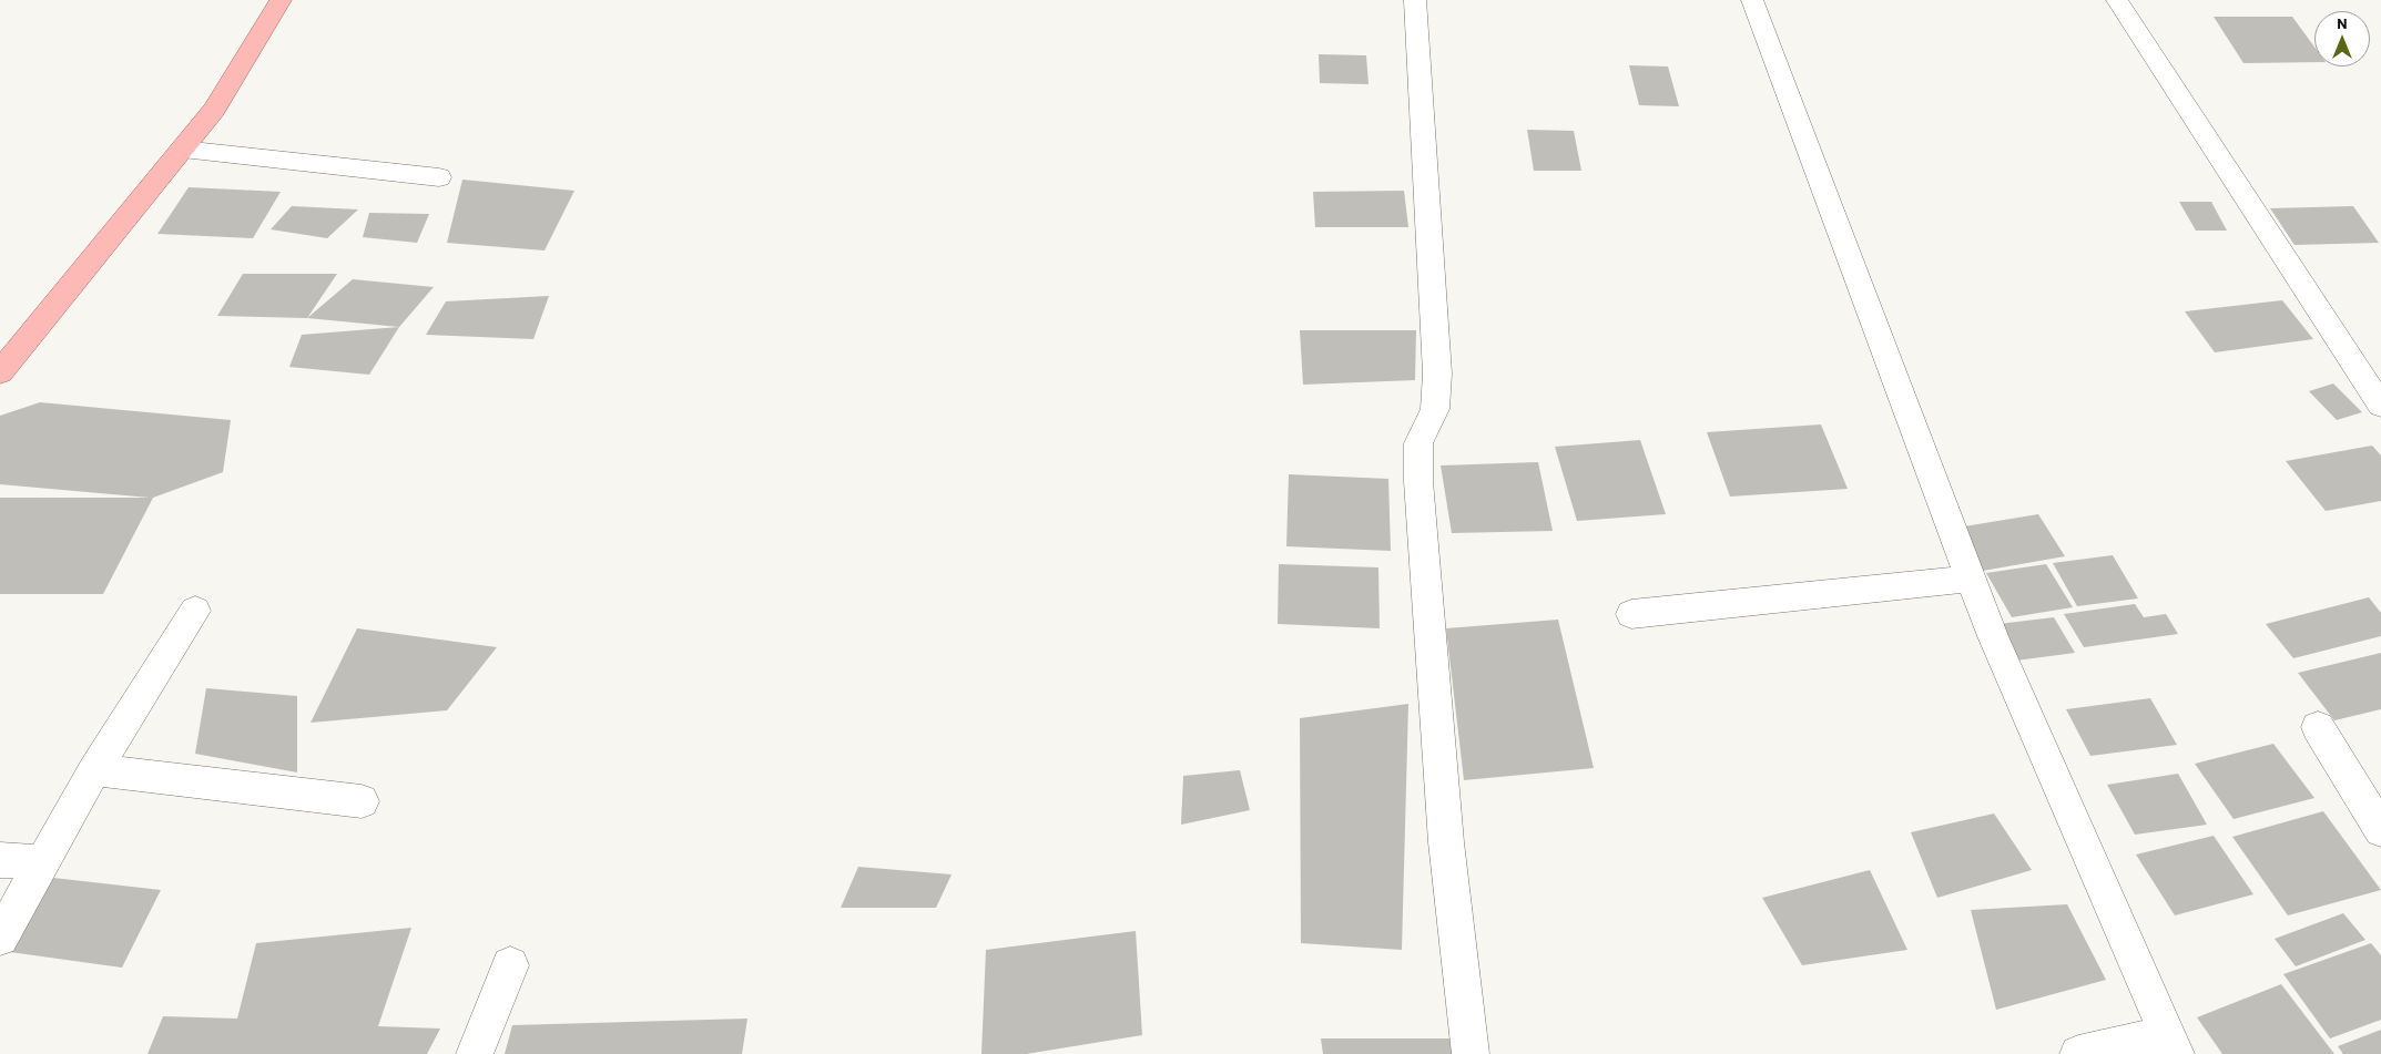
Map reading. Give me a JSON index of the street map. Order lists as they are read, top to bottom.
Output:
{
  "north": "top"
}
